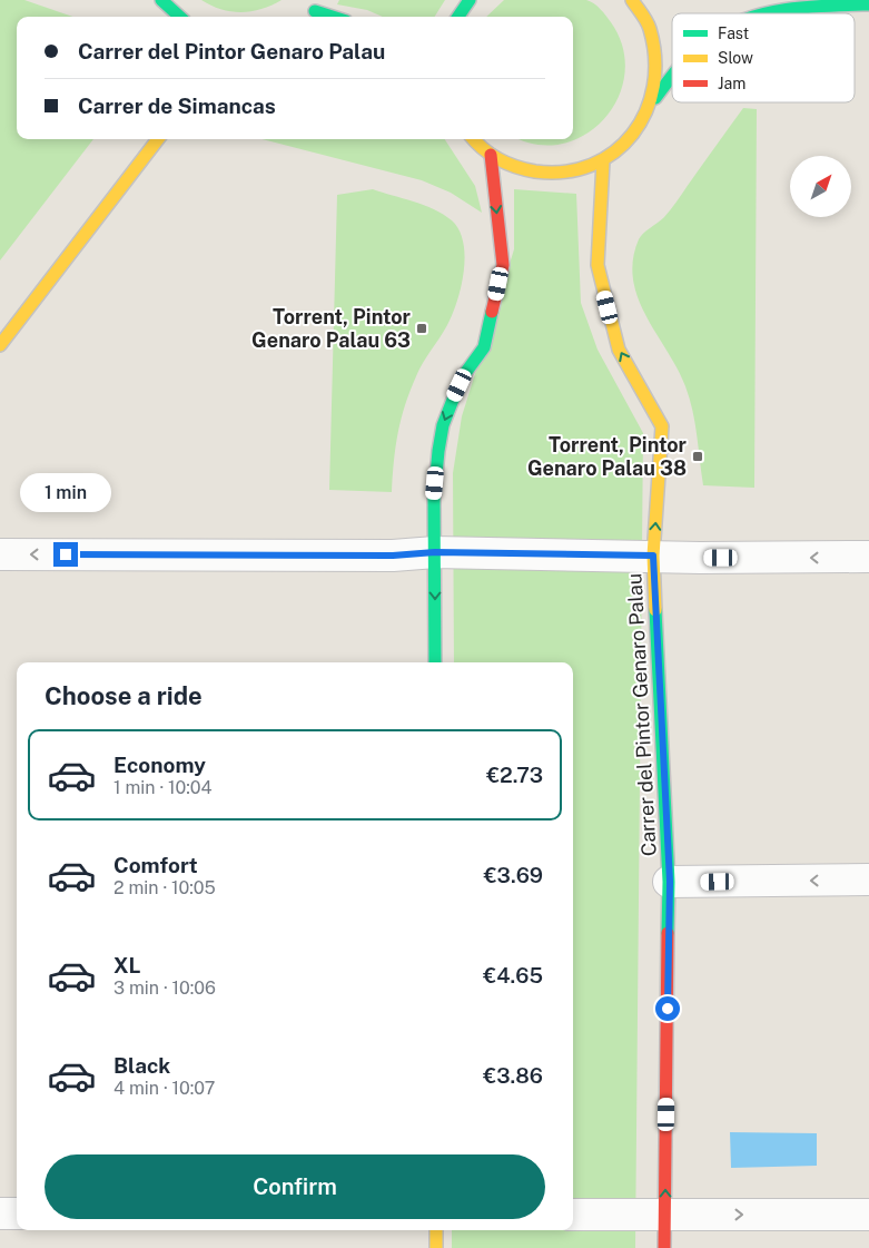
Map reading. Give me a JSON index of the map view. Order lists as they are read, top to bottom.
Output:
{
  "streets": {
    "street": ["Carrer del Pintor Genaro Palau"]
  },
  "one_way": ["Carrer del Pintor Genaro Palau"],
  "places": {
    "transit": ["Torrent, Pintor Genaro Palau 63", "Torrent, Pintor Genaro Palau 38"]
  },
  "legend": ["Fast", "Slow", "Jam"],
  "north": "top right",
  "page": {
    "banner": ["Carrer del Pintor Genaro Palau", "Carrer de Simancas"],
    "bubble": "1 min",
    "heading": "Choose a ride",
    "list": [
      {
        "name": "Economy",
        "note": "1 min · 10:04",
        "value": "€2.73"
      },
      {
        "name": "Comfort",
        "note": "2 min · 10:05",
        "value": "€3.69"
      },
      {
        "name": "XL",
        "note": "3 min · 10:06",
        "value": "€4.65"
      },
      {
        "name": "Black",
        "note": "4 min · 10:07",
        "value": "€3.86"
      }
    ],
    "buttons": "Confirm"
  }
}
